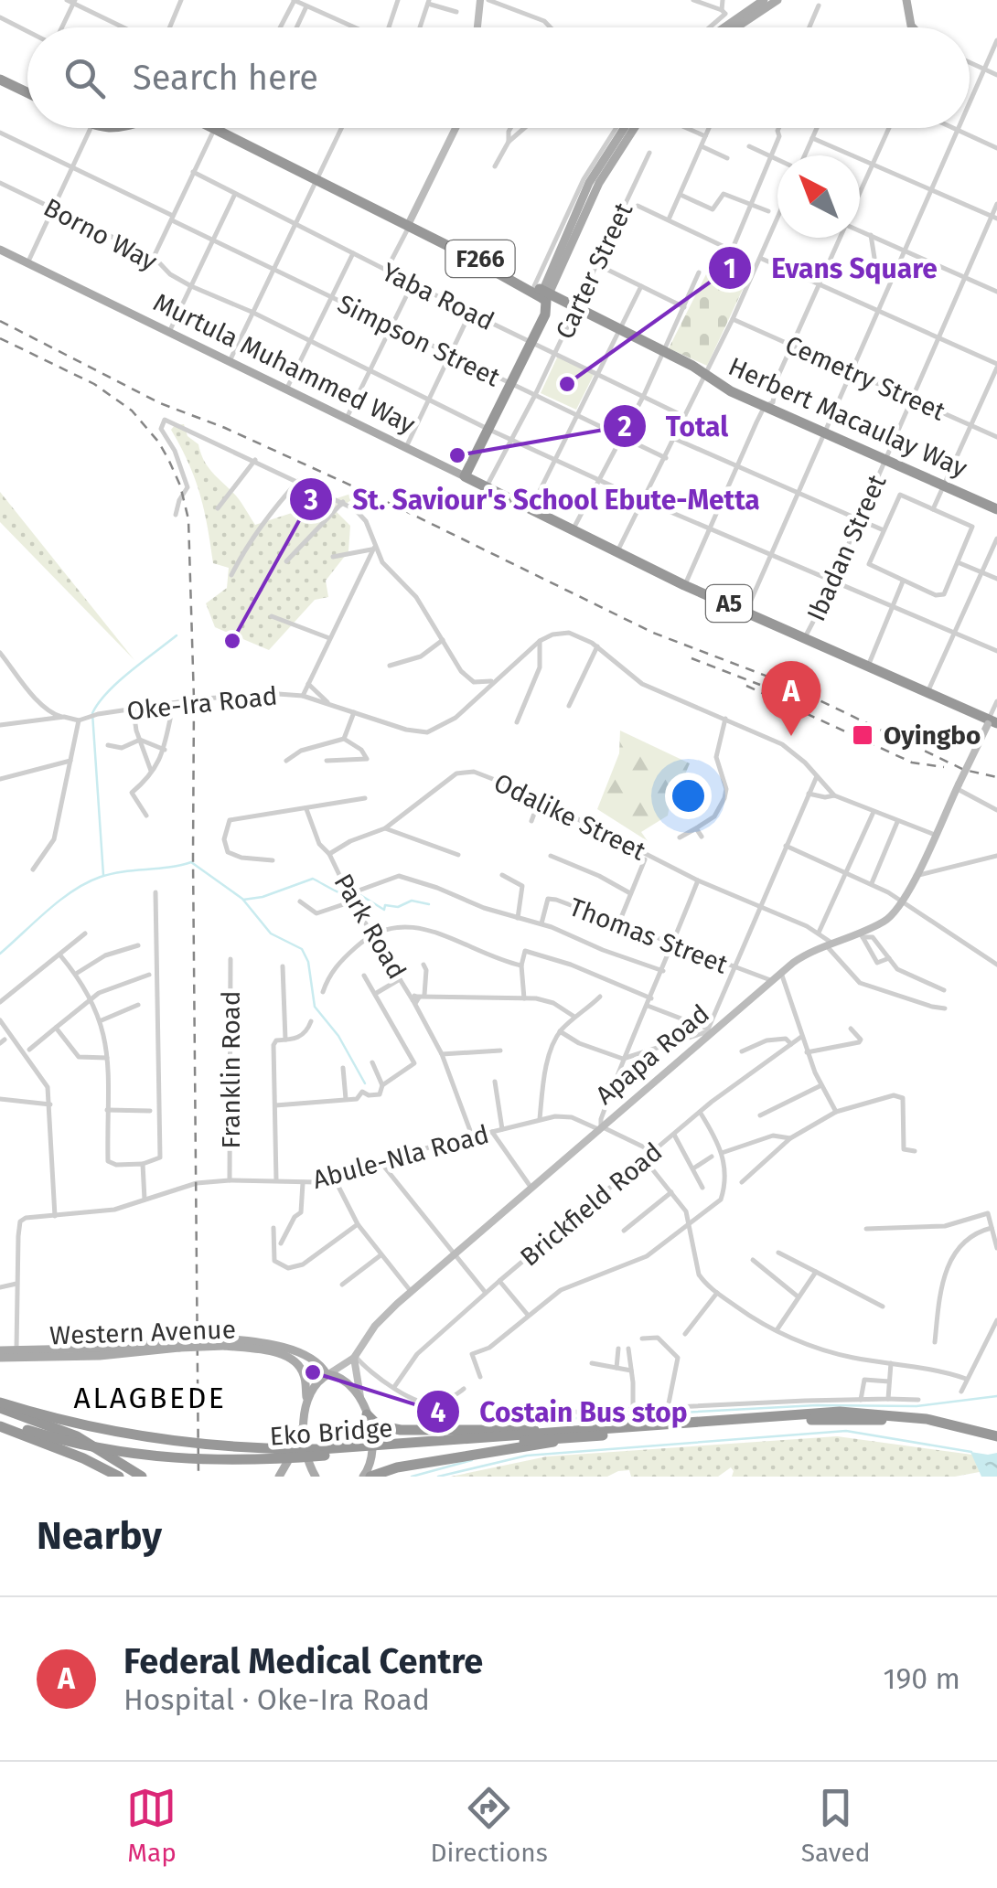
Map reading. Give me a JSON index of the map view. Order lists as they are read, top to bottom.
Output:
{
  "streets": {
    "highway": [
      "F266",
      "Murtula Muhammed Way",
      "Herbert Macaulay Way",
      "A5",
      "Eko Bridge"
    ],
    "main road": ["Western Avenue"],
    "street": [
      "Borno Way",
      "Carter Street",
      "Yaba Road",
      "Simpson Street",
      "Cemetry Street",
      "Ibadan Street",
      "Oke-Ira Road",
      "Odalike Street",
      "Park Road",
      "Thomas Street",
      "Apapa Road",
      "Franklin Road",
      "Abule-Nla Road",
      "Brickfield Road"
    ]
  },
  "crossings": [
    ["Borno Way", "Carter Street"],
    ["Borno Way", "Ibadan Street"],
    ["Carter Street", "Yaba Road"],
    ["Carter Street", "Simpson Street"],
    ["Carter Street", "Murtula Muhammed Way"],
    ["Carter Street", "Herbert Macaulay Way"],
    ["Murtula Muhammed Way", "Ibadan Street"],
    ["Murtula Muhammed Way", "Apapa Road"],
    ["Cemetry Street", "Ibadan Street"],
    ["Herbert Macaulay Way", "Ibadan Street"],
    ["Odalike Street", "Park Road"],
    ["Odalike Street", "Apapa Road"],
    ["Park Road", "Abule-Nla Road"],
    ["Thomas Street", "Apapa Road"],
    ["Apapa Road", "Abule-Nla Road"],
    ["Apapa Road", "Western Avenue"],
    ["Franklin Road", "Abule-Nla Road"]
  ],
  "districts": ["ALAGBEDE"],
  "places": {
    "other": [
      "Evans Square",
      "Total",
      "St. Saviour's School Ebute-Metta",
      "Costain Bus stop"
    ],
    "transit": ["Oyingbo"]
  },
  "north": "top left",
  "page": {
    "search": "Search here",
    "pins": "A",
    "heading": "Nearby",
    "list": [
      {
        "mark": "A",
        "name": "Federal Medical Centre",
        "note": "Hospital · Oke-Ira Road",
        "value": "190 m"
      }
    ],
    "nav": ["Map", "Directions", "Saved"]
  }
}
